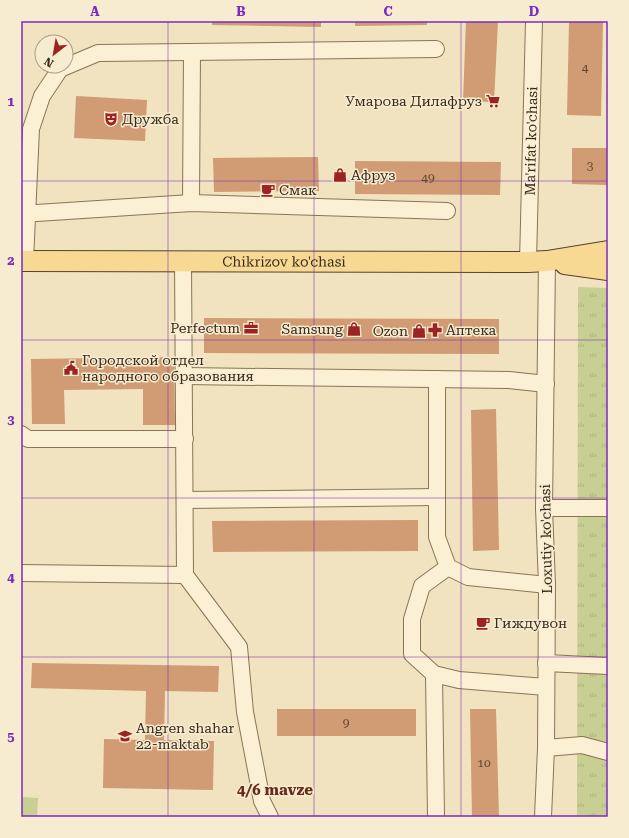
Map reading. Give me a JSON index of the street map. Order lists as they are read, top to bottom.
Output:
{
  "streets": {
    "main road": ["Chikrizov ko'chasi"],
    "street": ["Ma'rifat ko'chasi", "Loxutiy ko'chasi"]
  },
  "crossings": [
    ["Ma'rifat ko'chasi", "Chikrizov ko'chasi"],
    ["Ma'rifat ko'chasi", "Loxutiy ko'chasi"],
    ["Chikrizov ko'chasi", "Loxutiy ko'chasi"]
  ],
  "districts": ["4/6 mavze"],
  "places": {
    "supermarket": ["Умарова Дилафруз"],
    "theatre": ["Дружба"],
    "shop": ["Афруз", "Samsung", "Ozon"],
    "cafe": ["Смак", "Гиждувон"],
    "office": ["Perfectum"],
    "pharmacy": ["Аптека"],
    "public building": ["Городской отдел народного образования"],
    "school or university": ["Angren shahar 22-maktab"]
  },
  "house_numbers": [
    "4",
    "3",
    "49",
    "9",
    "10"
  ],
  "north": "bottom left",
  "grid": {
    "columns": [
      "A",
      "B",
      "C",
      "D"
    ],
    "rows": [
      "1",
      "2",
      "3",
      "4",
      "5"
    ]
  }
}
